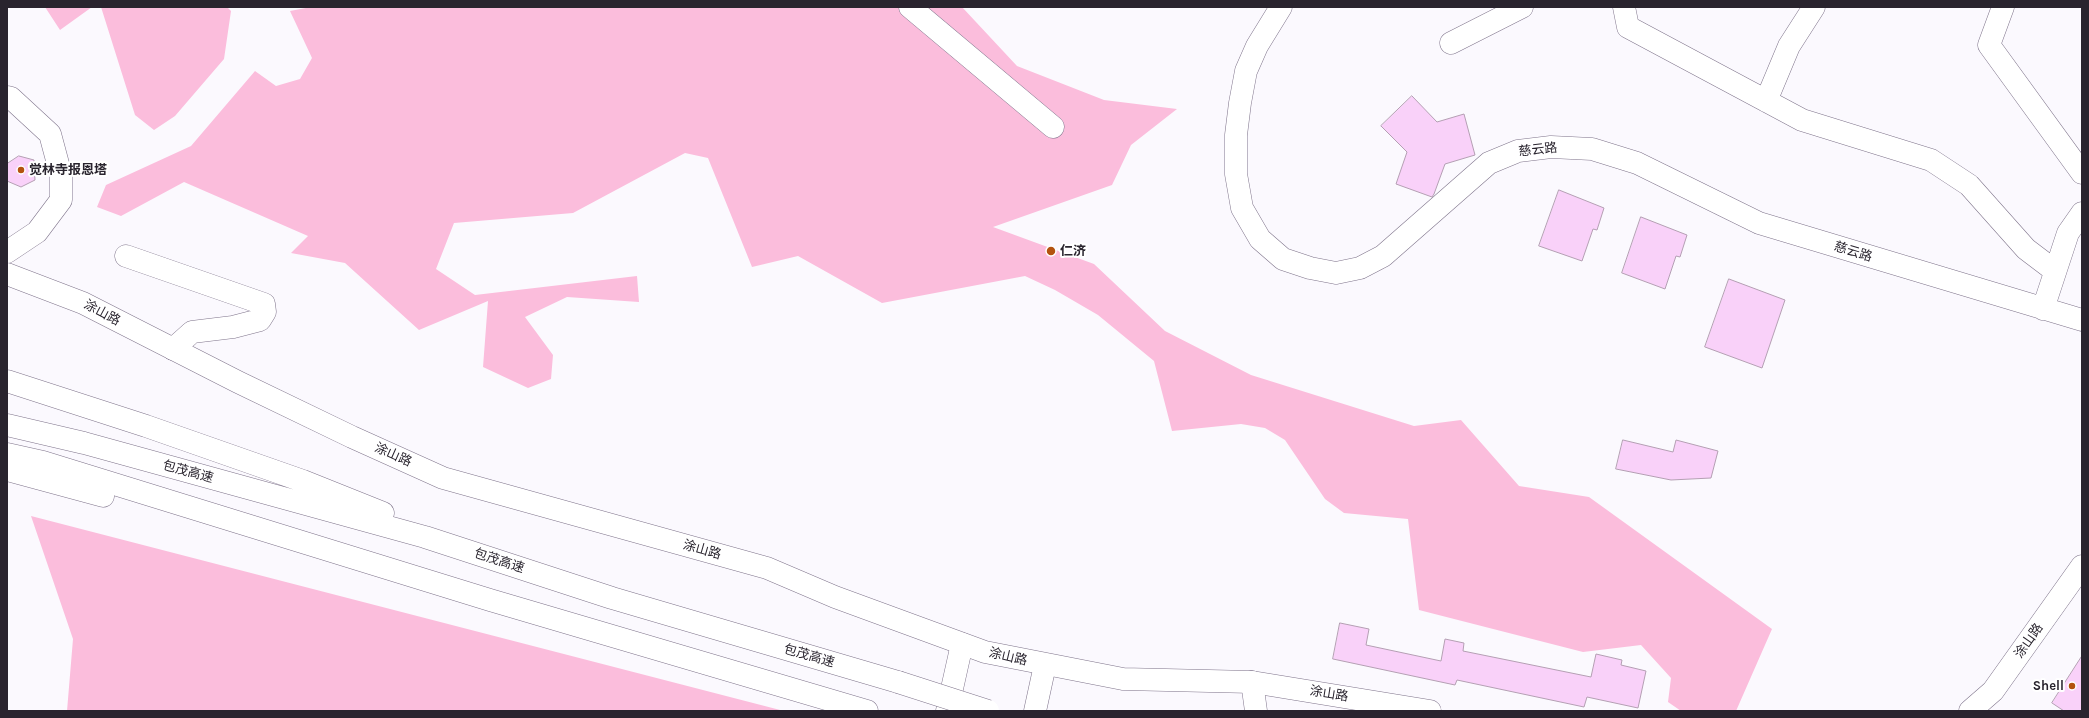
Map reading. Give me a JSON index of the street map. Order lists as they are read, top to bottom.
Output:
{
  "streets": {
    "main road": ["慈云路", "涂山路", "包茂高速"]
  },
  "places": ["觉林寺报恩塔", "仁济", "Shell"]
}
